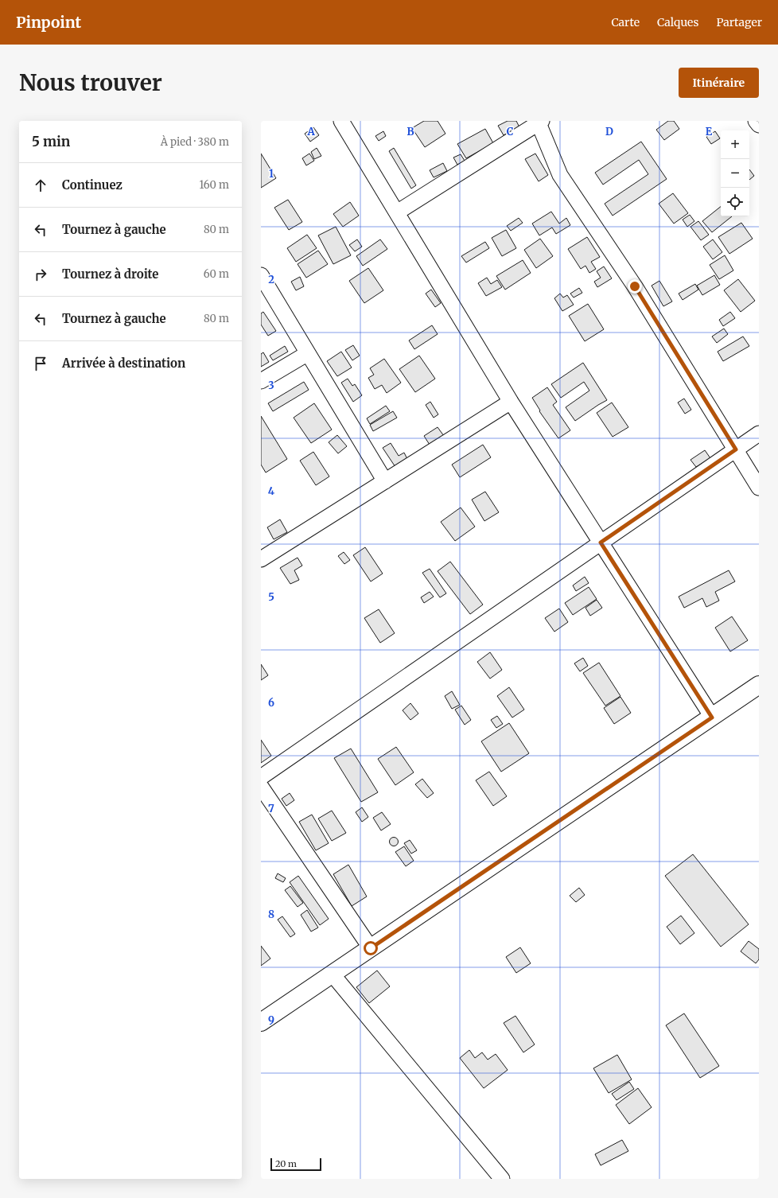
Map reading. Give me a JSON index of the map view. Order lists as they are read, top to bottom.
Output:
{
  "scale_bar": "20 m",
  "page": {
    "header": "Pinpoint",
    "nav": ["Carte", "Calques", "Partager"],
    "buttons": "Itinéraire",
    "title": "Nous trouver",
    "heading": ["5 min", "À pied · 380 m"],
    "map_buttons": ["+", "−"],
    "list": [
      ["Continuez", "160 m"],
      ["Tournez à gauche", "80 m"],
      ["Tournez à droite", "60 m"],
      ["Tournez à gauche", "80 m"],
      "Arrivée à destination"
    ],
    "scale": "20 m"
  },
  "grid": {
    "columns": [
      "A",
      "B",
      "C",
      "D",
      "E"
    ],
    "rows": [
      "1",
      "2",
      "3",
      "4",
      "5",
      "6",
      "7",
      "8",
      "9"
    ]
  }
}
